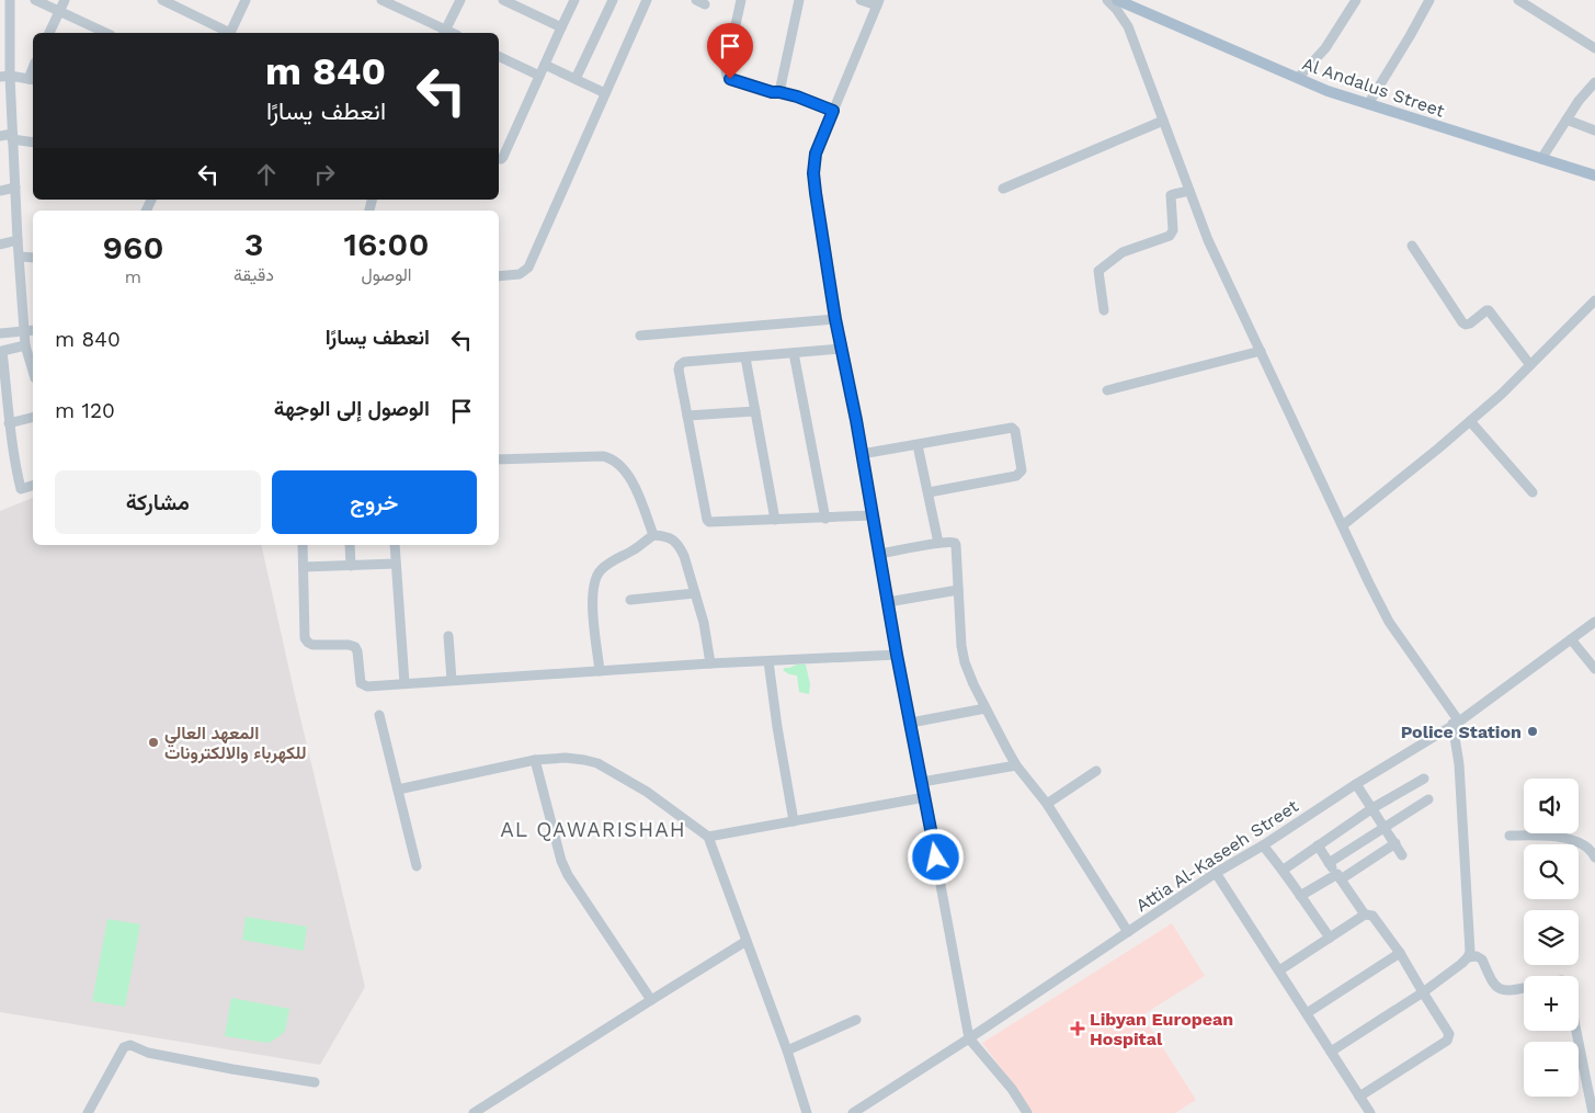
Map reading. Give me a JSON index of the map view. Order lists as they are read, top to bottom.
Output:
{
  "streets": {
    "main road": ["Al Andalus Street"],
    "street": ["Attia Al-Kaseeh Street"]
  },
  "districts": ["AL QAWARISHAH"],
  "places": {
    "other": ["Police Station", "المعهد العالي للكهرباء والالكترونات"],
    "health": ["Libyan European Hospital"]
  },
  "page": {
    "turn": ["840 m", "انعطف يسارًا"],
    "eta": [
      "16:00",
      "الوصول",
      "3",
      "دقيقة",
      "960",
      "m"
    ],
    "list": [
      {
        "name": "انعطف يسارًا",
        "value": "840 m"
      },
      {
        "name": "الوصول إلى الوجهة",
        "value": "120 m"
      }
    ],
    "buttons": ["خروج", "مشاركة"],
    "map_buttons": ["+", "−"]
  }
}
